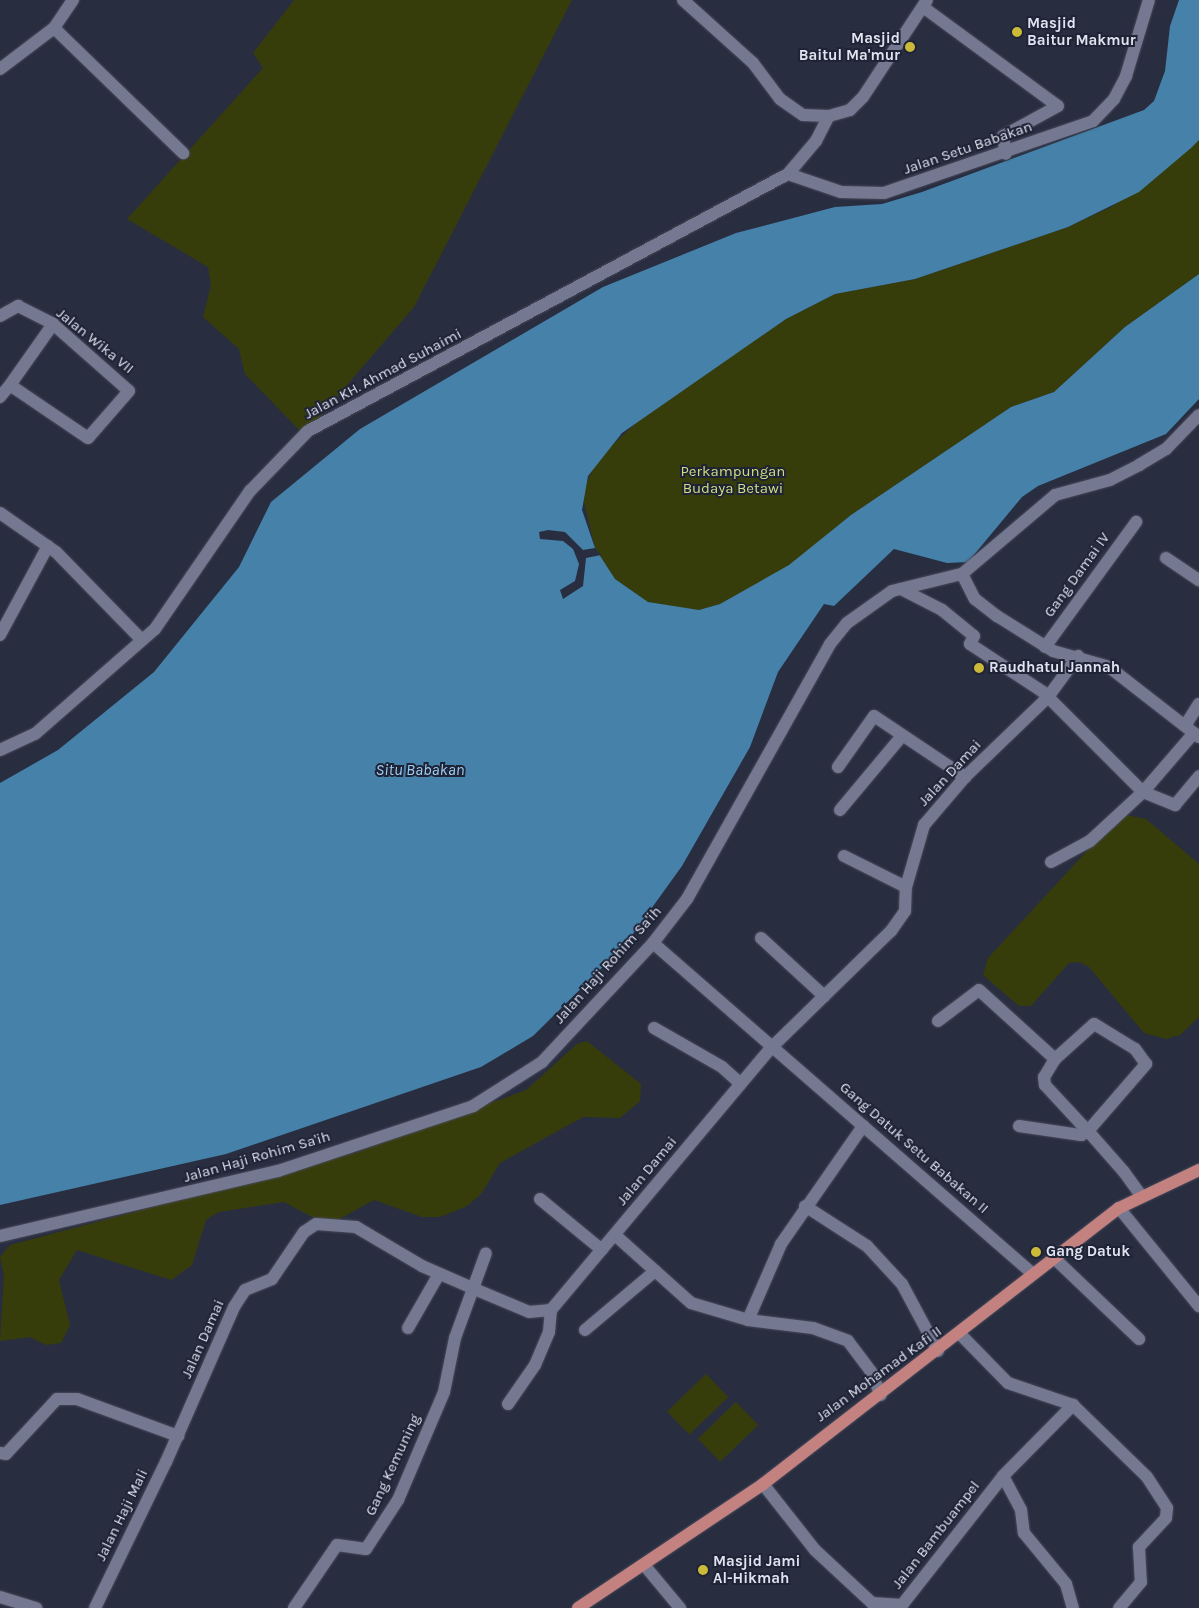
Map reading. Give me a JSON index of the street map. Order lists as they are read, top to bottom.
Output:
{
  "streets": {
    "main road": ["Jalan Mohamad Kafi II"],
    "street": [
      "Jalan Setu Babakan",
      "Jalan Wika VII",
      "Jalan KH. Ahmad Suhaimi",
      "Gang Damai IV",
      "Jalan Damai",
      "Jalan Haji Rohim Sa'ih",
      "Gang Datuk Setu Babakan II",
      "Gang Kemuning",
      "Jalan Haji Mali",
      "Jalan Bambuampel"
    ]
  },
  "crossings": [
    ["Jalan Setu Babakan", "Jalan KH. Ahmad Suhaimi"],
    ["Jalan Damai", "Gang Datuk Setu Babakan II"],
    ["Jalan Damai", "Gang Kemuning"],
    ["Jalan Damai", "Jalan Haji Mali"],
    ["Jalan Haji Rohim Sa'ih", "Gang Datuk Setu Babakan II"],
    ["Gang Datuk Setu Babakan II", "Jalan Mohamad Kafi II"],
    ["Jalan Mohamad Kafi II", "Jalan Bambuampel"]
  ],
  "water": ["Situ Babakan"],
  "parks": ["Perkampungan Budaya Betawi"],
  "places": [
    "Masjid Baitur Makmur",
    "Masjid Baitul Ma'mur",
    "Raudhatul Jannah",
    "Gang Datuk",
    "Masjid Jami Al-Hikmah"
  ]
}
